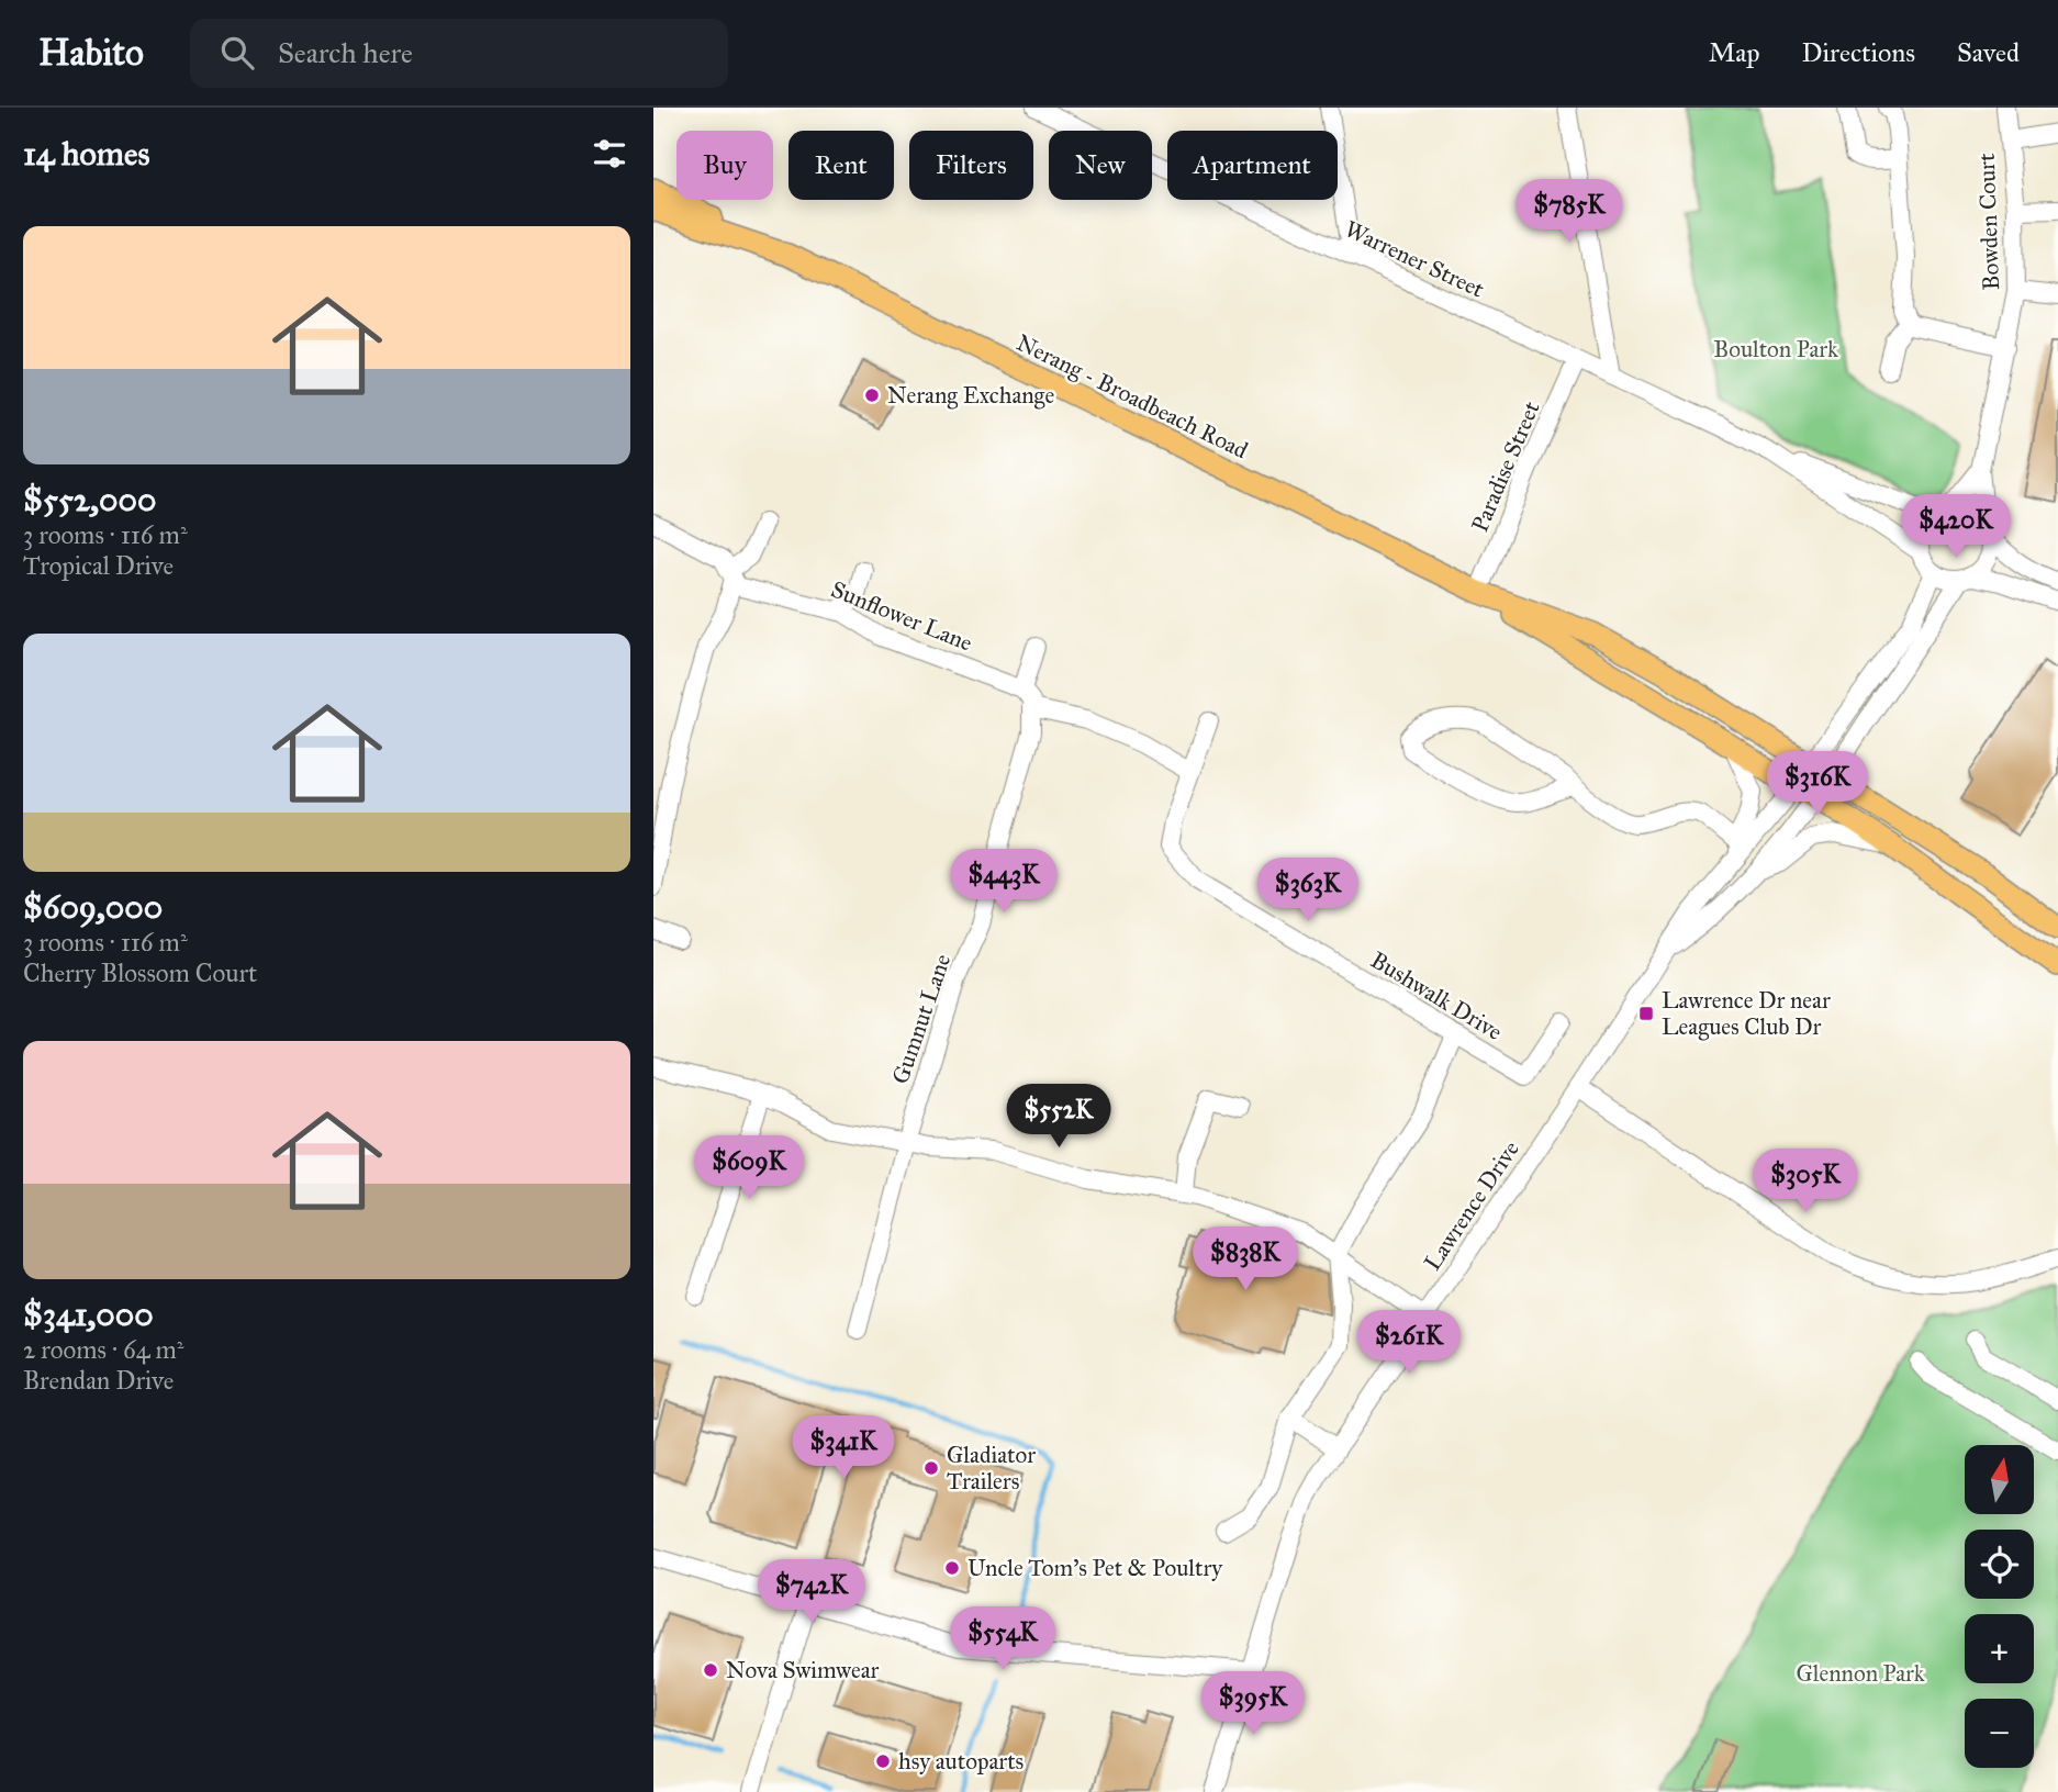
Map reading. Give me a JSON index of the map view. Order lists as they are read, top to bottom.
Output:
{
  "streets": {
    "main road": ["Nerang - Broadbeach Road"],
    "street": [
      "Bowden Court",
      "Warrener Street",
      "Paradise Street",
      "Sunflower Lane",
      "Bushwalk Drive",
      "Gumnut Lane",
      "Lawrence Drive"
    ]
  },
  "crossings": [
    ["Bowden Court", "Warrener Street"],
    ["Warrener Street", "Paradise Street"],
    ["Nerang - Broadbeach Road", "Paradise Street"],
    ["Nerang - Broadbeach Road", "Lawrence Drive"]
  ],
  "parks": ["Boulton Park", "Glennon Park"],
  "places": {
    "other": [
      "Nerang Exchange",
      "Gladiator Trailers",
      "Uncle Tom's Pet & Poultry",
      "Nova Swimwear",
      "hsy autoparts"
    ],
    "transit": ["Lawrence Dr near Leagues Club Dr"]
  },
  "north": "top",
  "page": {
    "header": "Habito",
    "search": "Search here",
    "nav": ["Map", "Directions", "Saved"],
    "heading": "14 homes",
    "chip": [
      "Buy",
      "Rent",
      "Filters",
      "New",
      "Apartment"
    ],
    "price": [
      "$785K",
      "$420K",
      "$316K",
      "$443K",
      "$363K",
      "$552K",
      "$609K",
      "$305K",
      "$838K",
      "$261K",
      "$341K",
      "$742K",
      "$554K",
      "$395K"
    ],
    "list": [
      {
        "name": "$552,000",
        "note": "3 rooms · 116 m² · Tropical Drive"
      },
      {
        "name": "$609,000",
        "note": "3 rooms · 116 m² · Cherry Blossom Court"
      },
      {
        "name": "$341,000",
        "note": "2 rooms · 64 m² · Brendan Drive"
      }
    ],
    "map_buttons": ["+", "−"]
  }
}
